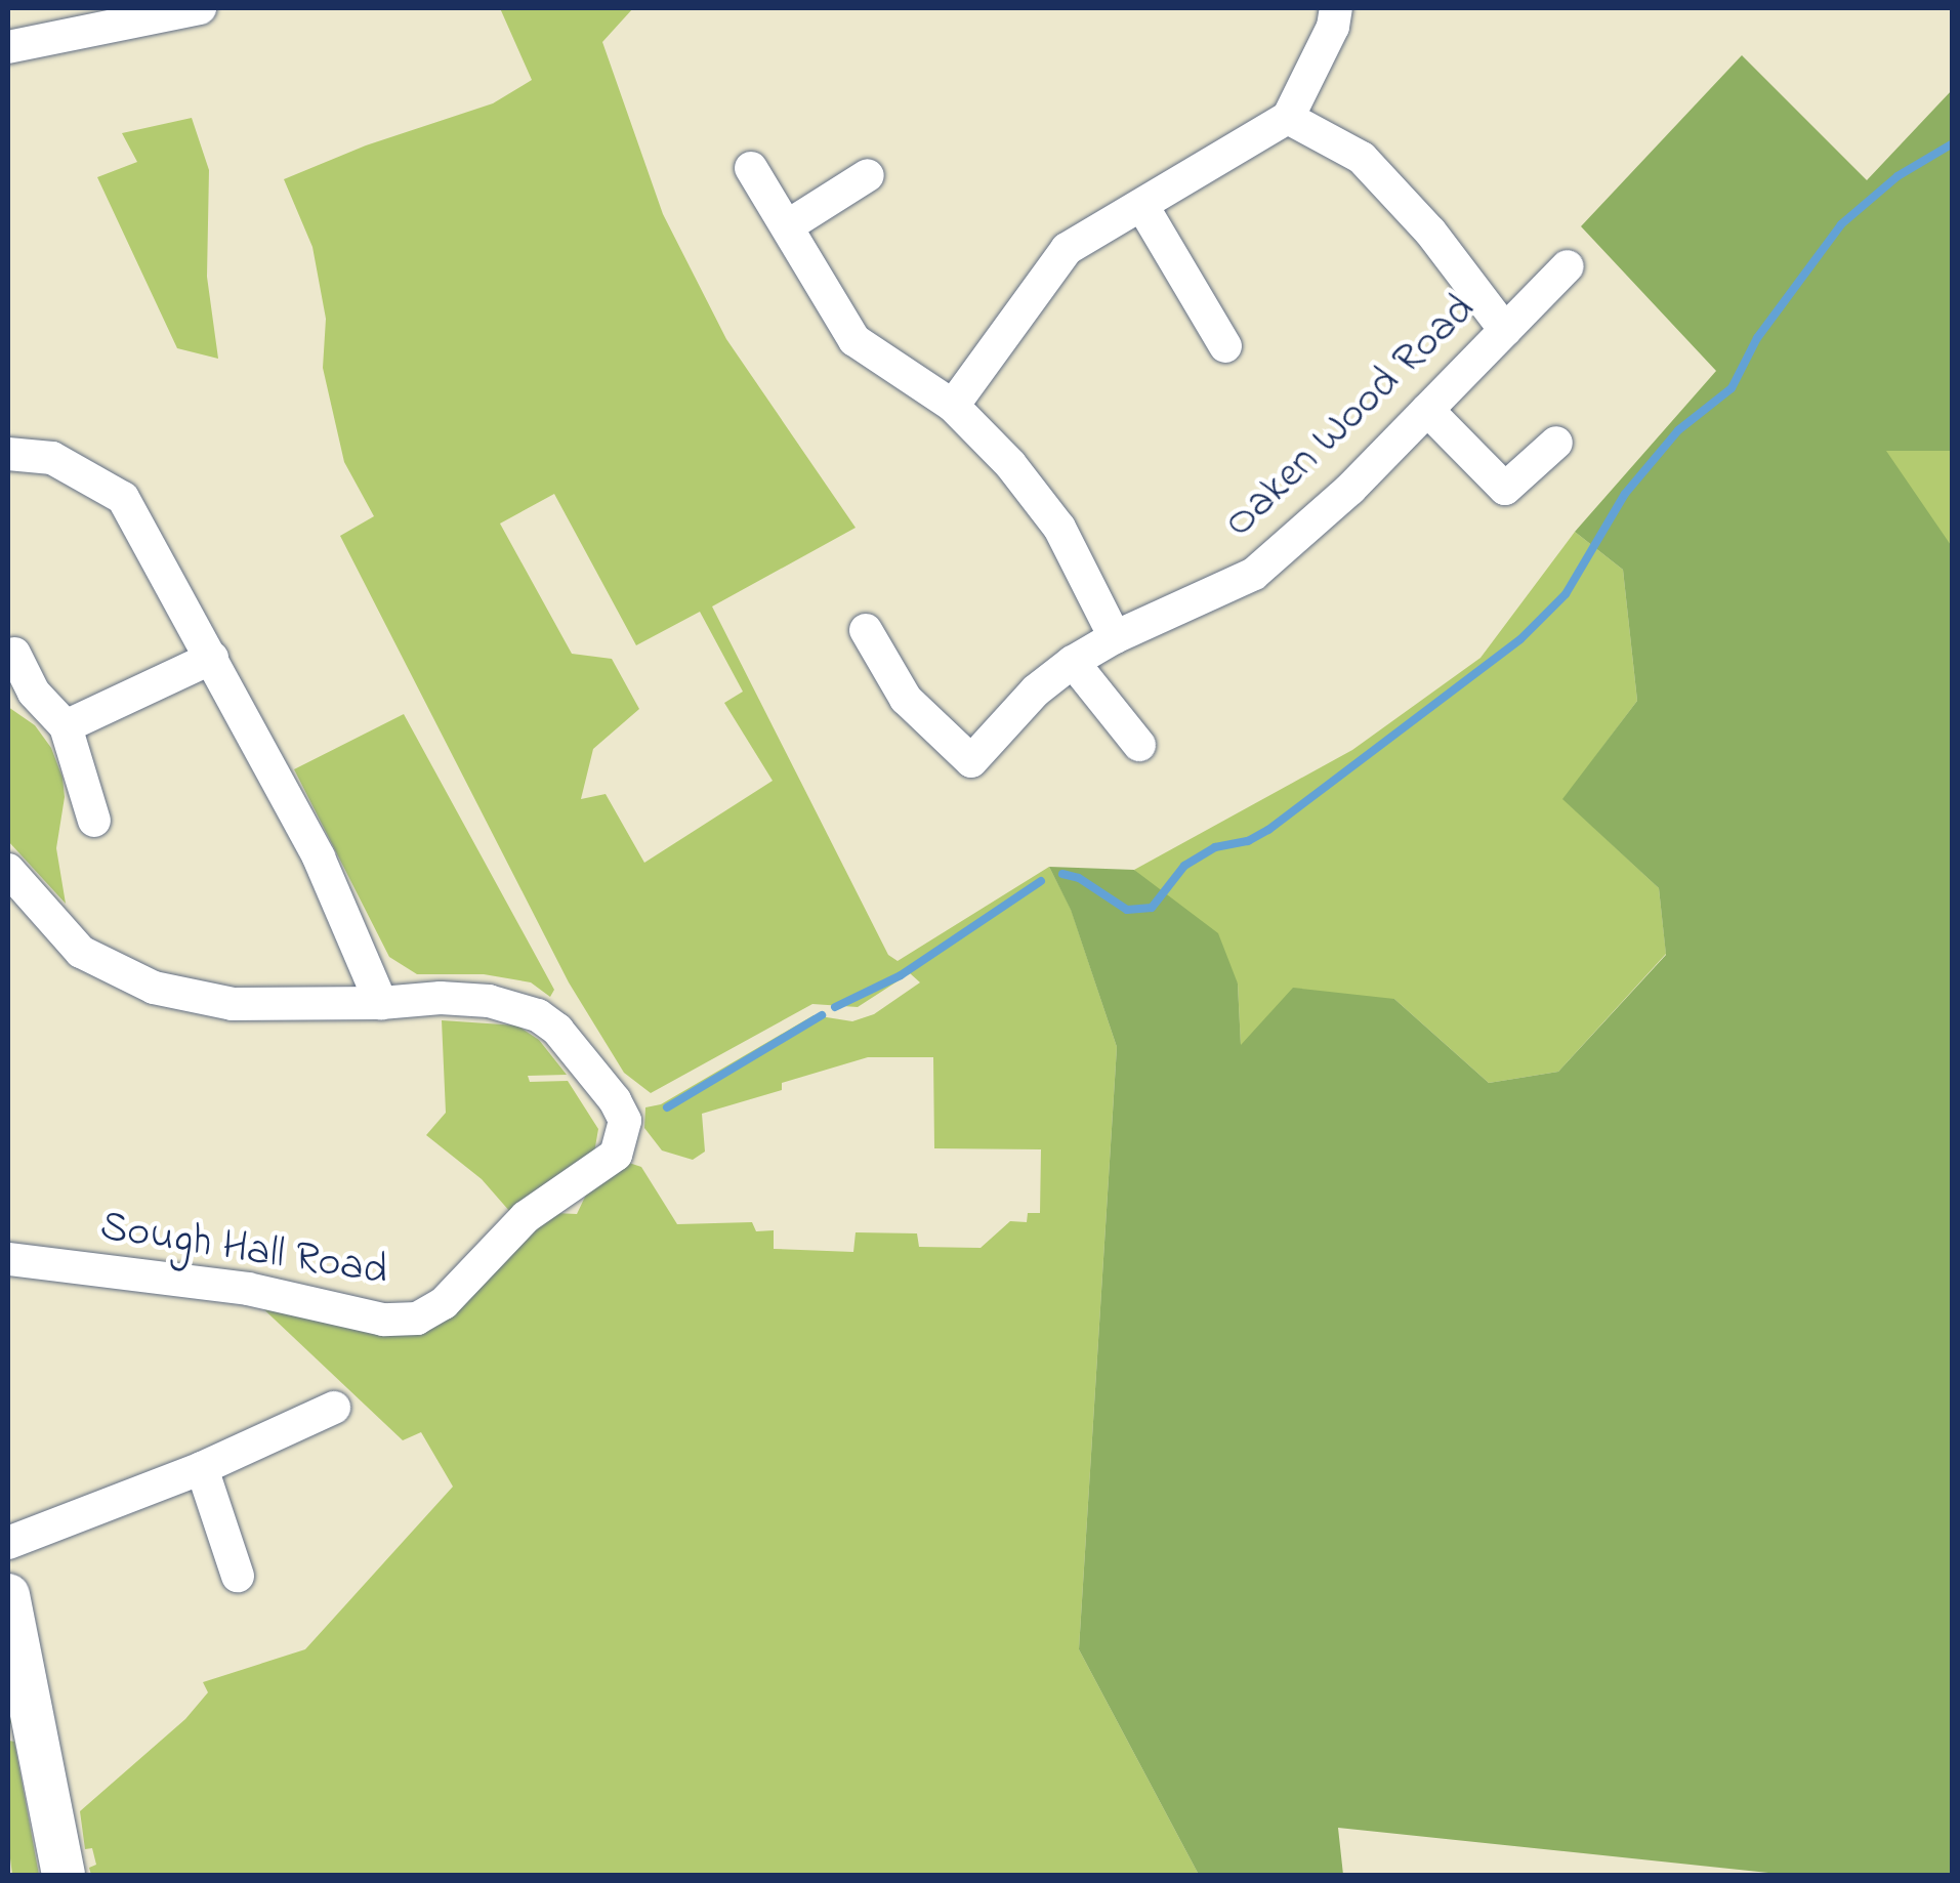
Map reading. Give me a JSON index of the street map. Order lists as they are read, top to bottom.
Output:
{
  "streets": {
    "street": ["Oaken Wood Road", "Sough Hall Road"]
  }
}
